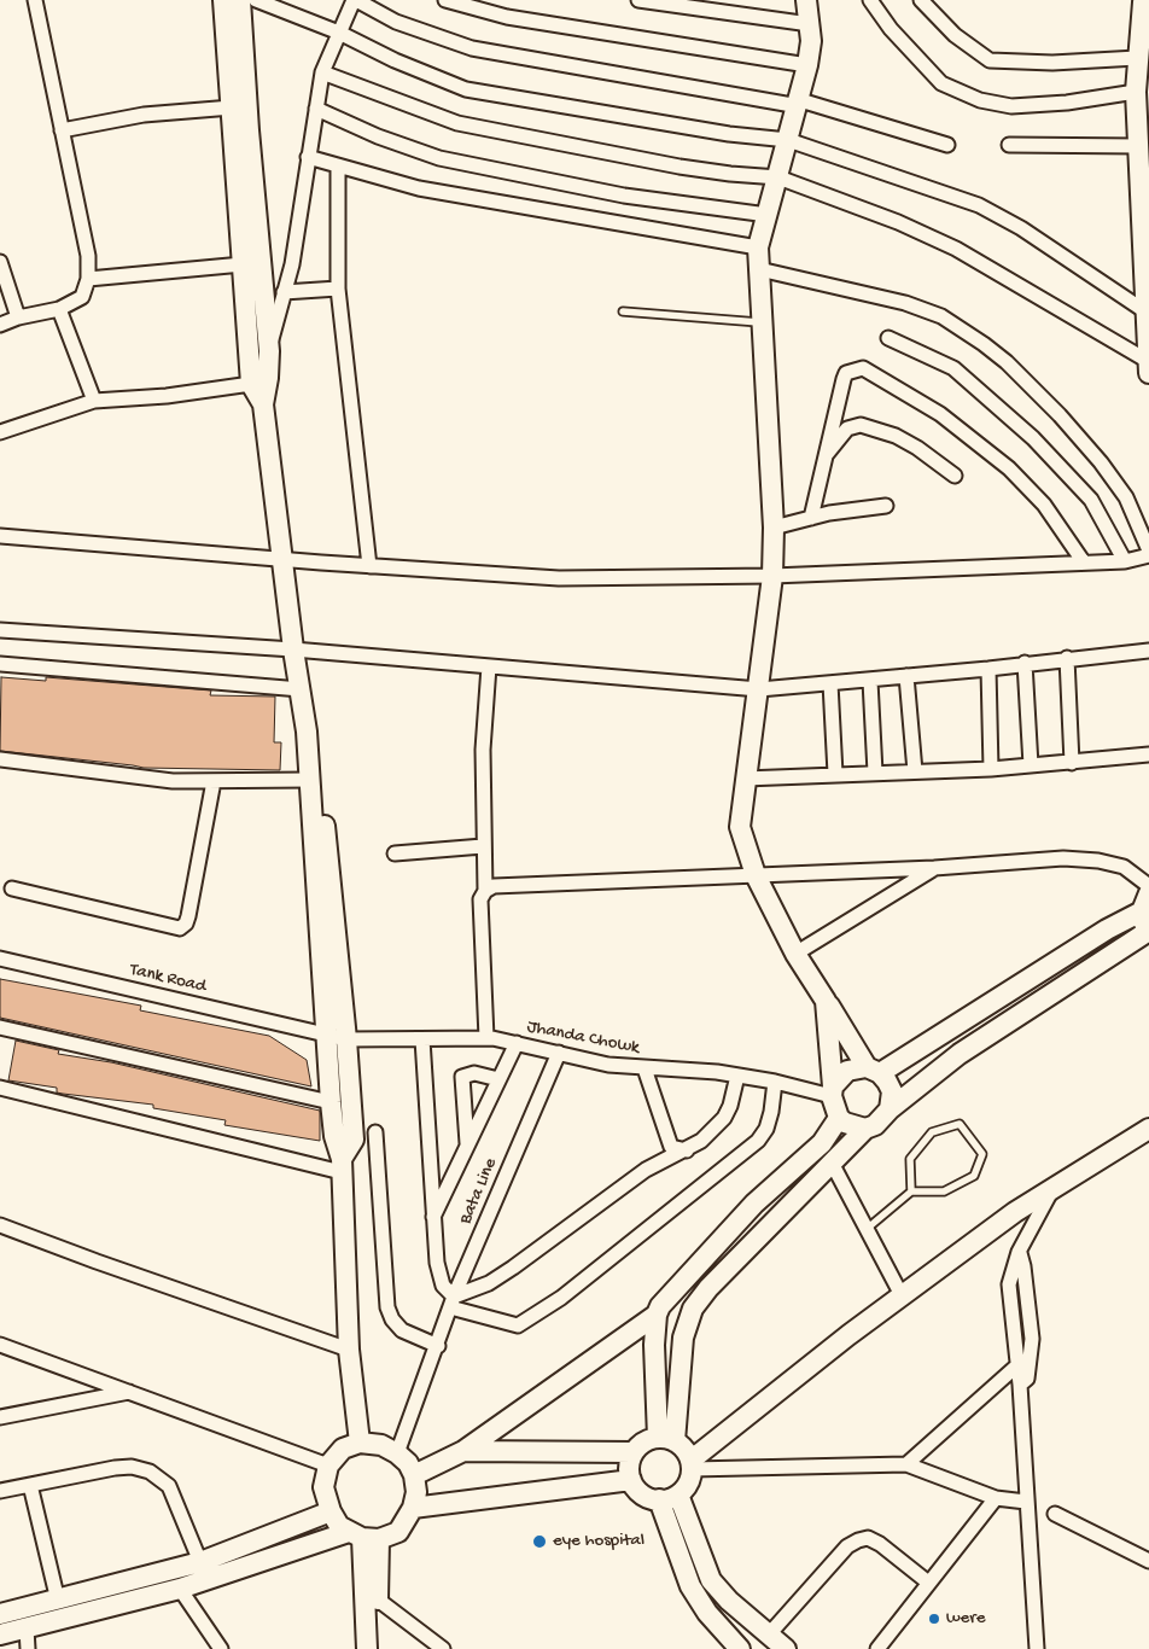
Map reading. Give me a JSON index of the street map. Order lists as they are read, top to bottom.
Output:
{
  "streets": {
    "street": ["Tank Road", "Jhanda Chowk", "Bata Line"]
  },
  "crossings": [
    ["Tank Road", "Jhanda Chowk"],
    ["Jhanda Chowk", "Bata Line"]
  ],
  "places": ["eye hospital", "were"]
}
